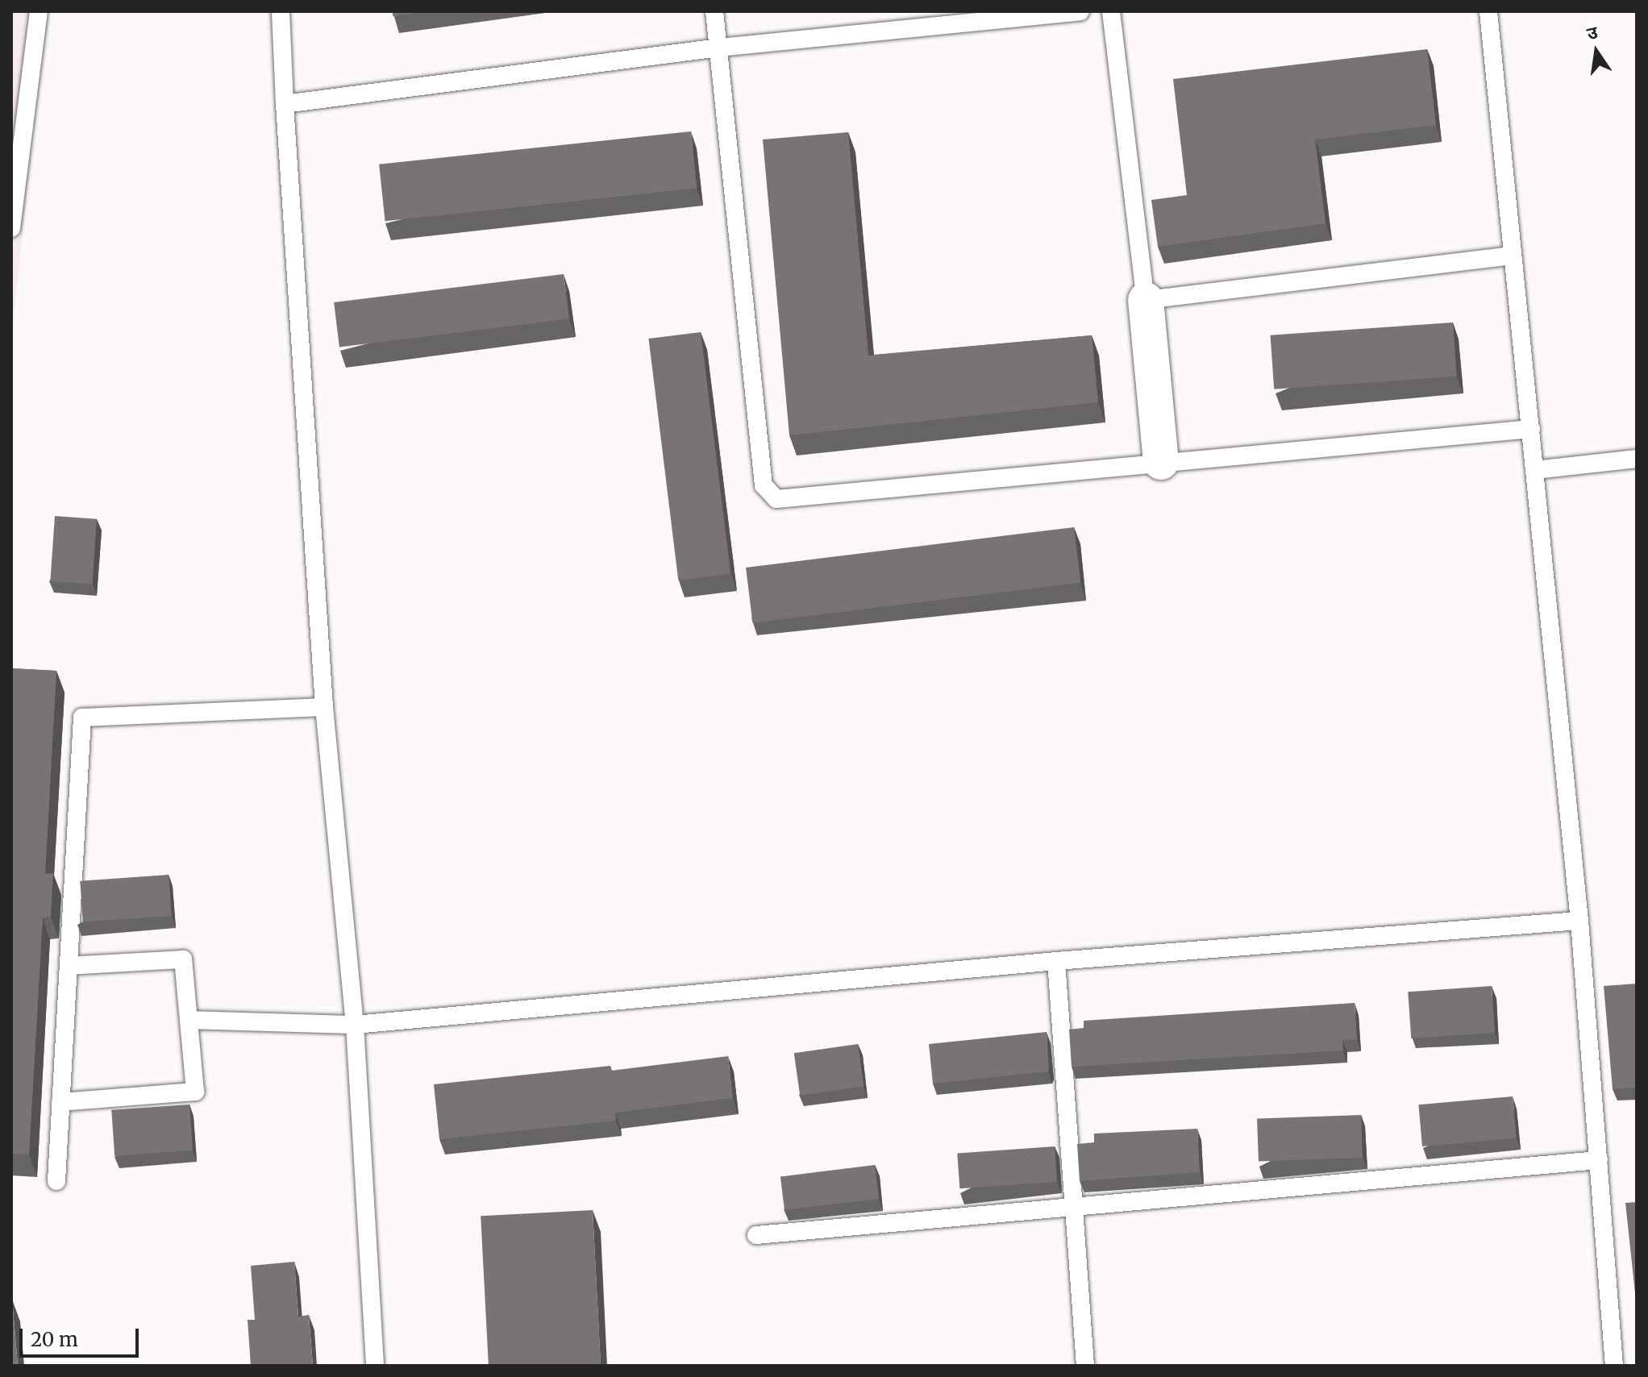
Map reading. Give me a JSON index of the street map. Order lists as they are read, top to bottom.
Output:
{
  "scale_bar": "20 m",
  "north": "top"
}
